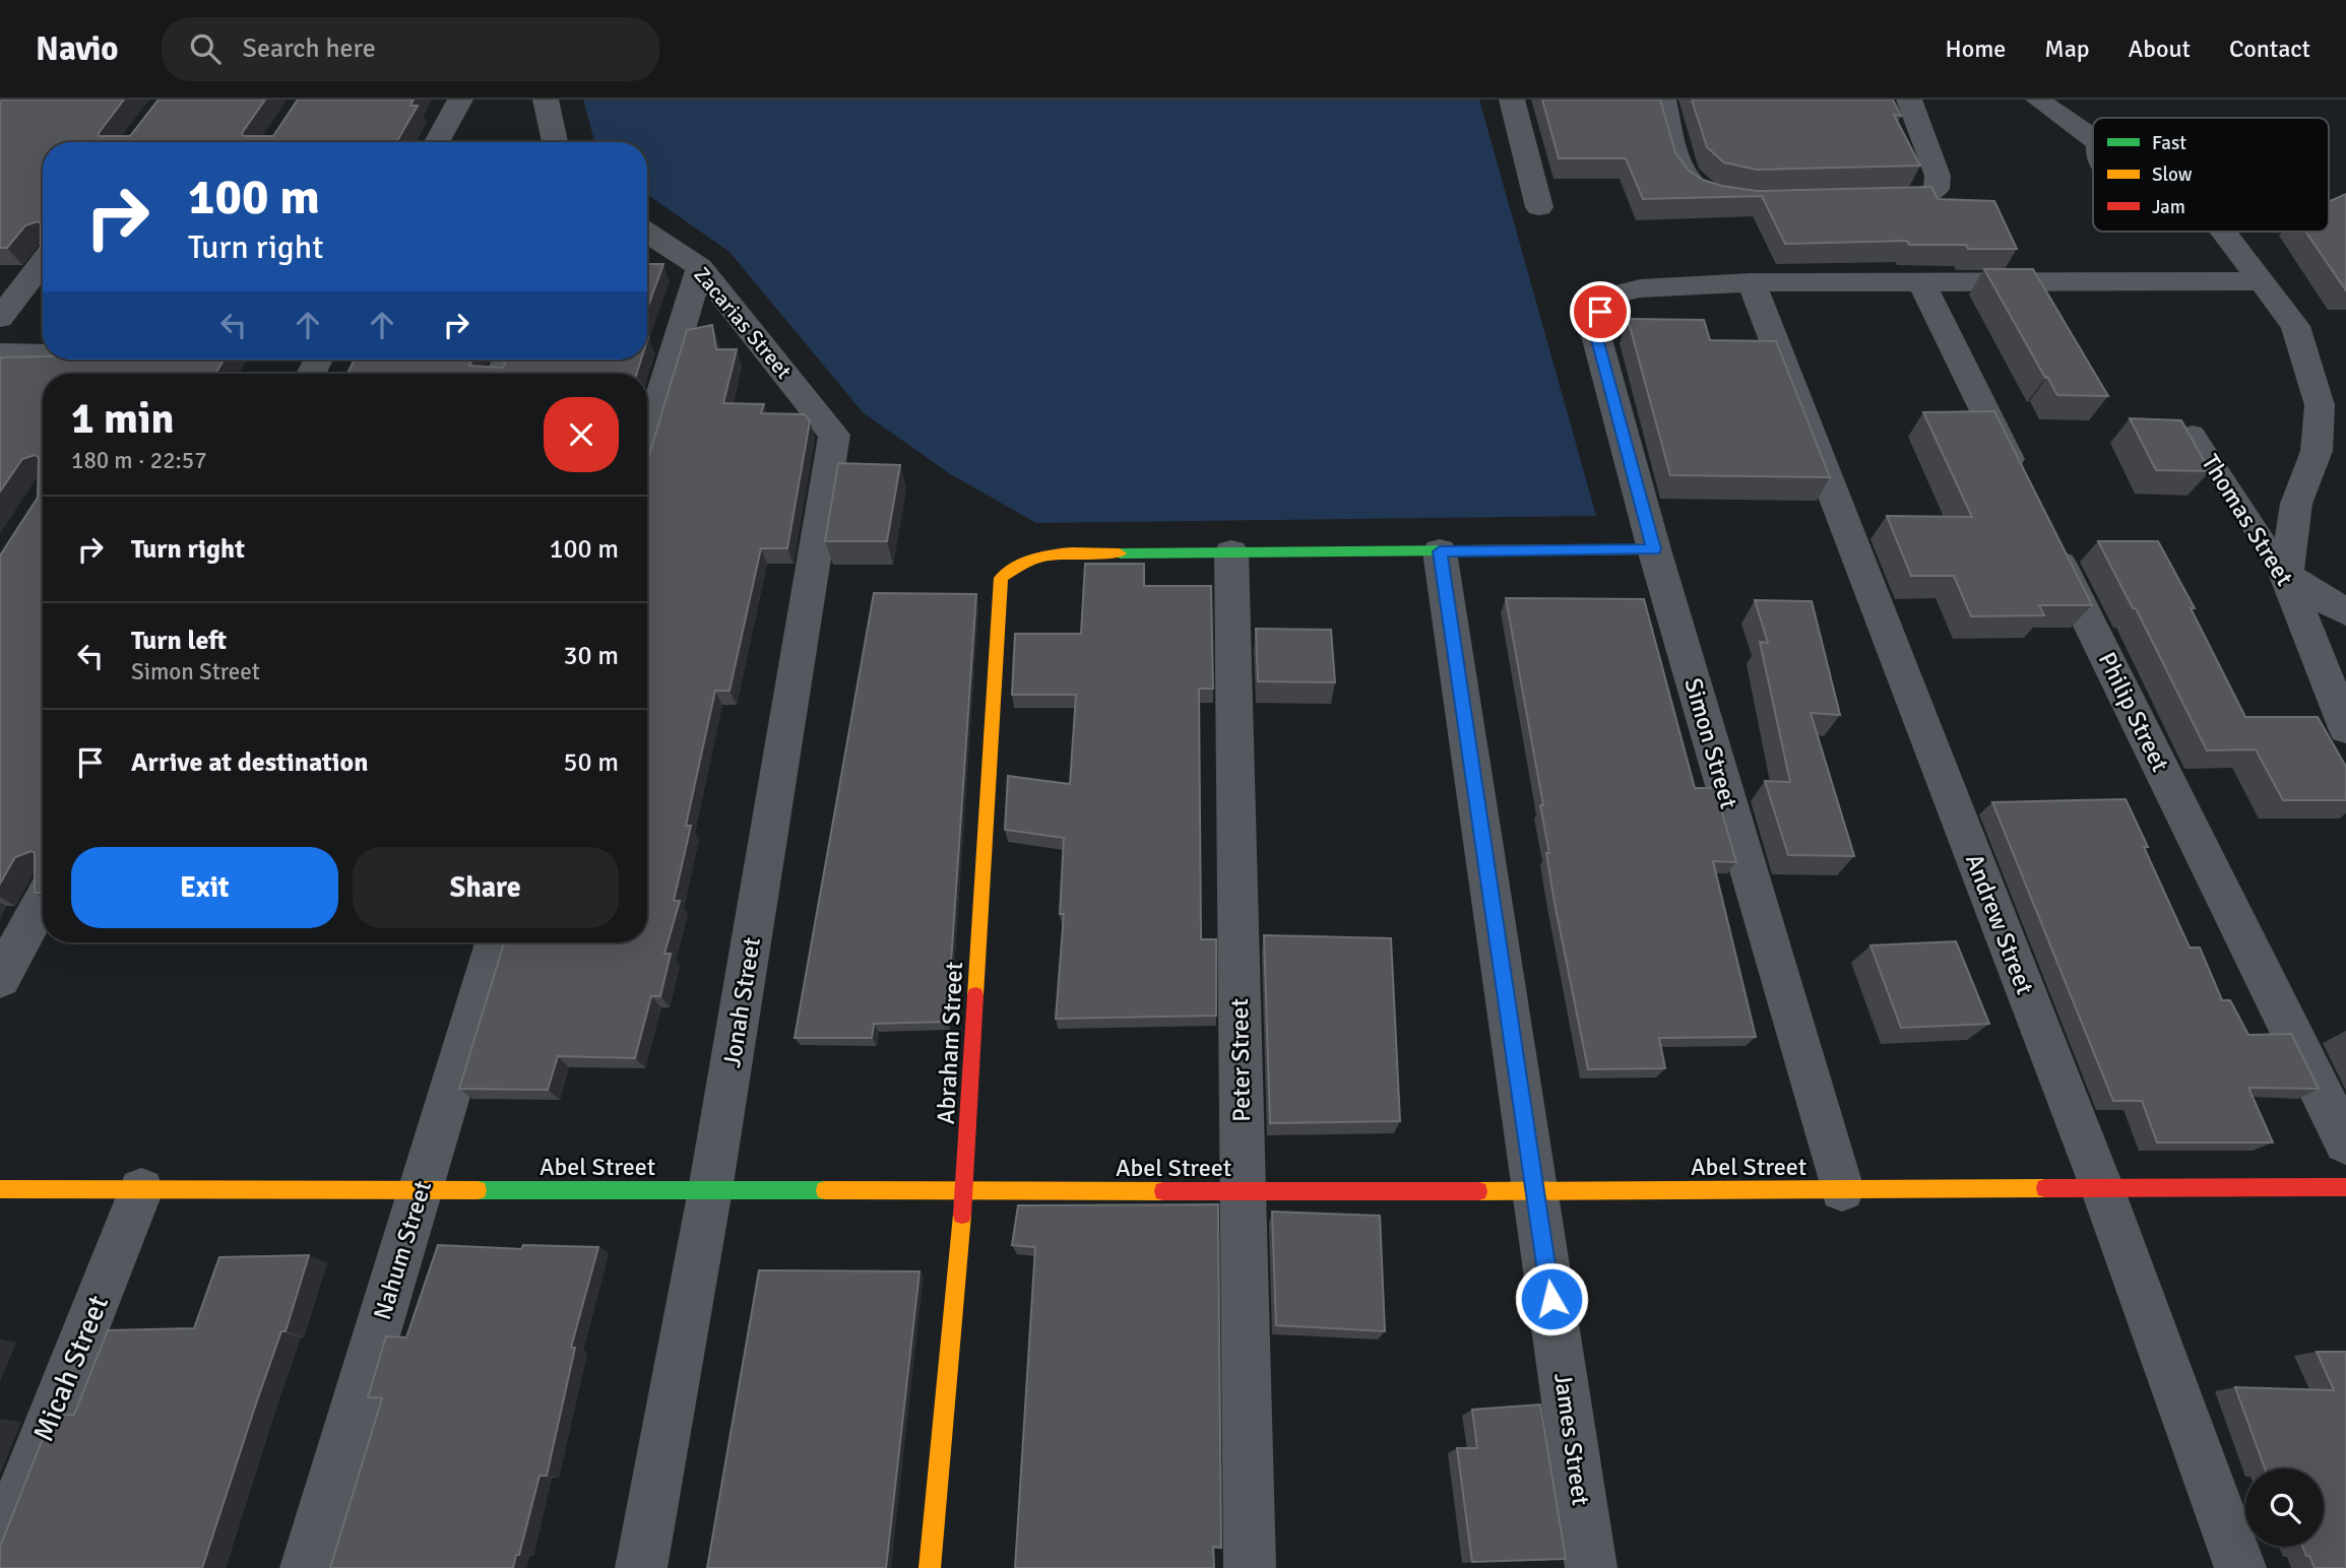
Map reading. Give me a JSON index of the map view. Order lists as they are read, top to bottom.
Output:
{
  "streets": {
    "street": [
      "Zacarias Street",
      "Thomas Street",
      "Philip Street",
      "Simon Street",
      "Andrew Street",
      "Jonah Street",
      "Abraham Street",
      "Peter Street",
      "Abel Street",
      "Nahum Street",
      "Micah Street",
      "James Street"
    ]
  },
  "crossings": [
    ["Zacarias Street", "Jonah Street"],
    ["Simon Street", "Andrew Street"],
    ["Simon Street", "Abel Street"],
    ["Andrew Street", "Abel Street"],
    ["Jonah Street", "Abel Street"],
    ["Abraham Street", "Peter Street"],
    ["Abraham Street", "Abel Street"],
    ["Peter Street", "Abel Street"],
    ["Abel Street", "Nahum Street"],
    ["Abel Street", "Micah Street"],
    ["Abel Street", "James Street"]
  ],
  "legend": ["Fast", "Slow", "Jam"],
  "page": {
    "header": "Navio",
    "search": "Search here",
    "nav": [
      "Home",
      "Map",
      "About",
      "Contact"
    ],
    "turn": ["100 m", "Turn right"],
    "heading": ["1 min", "180 m · 22:57"],
    "list": [
      {
        "name": "Turn right",
        "value": "100 m"
      },
      {
        "name": "Turn left",
        "note": "Simon Street",
        "value": "30 m"
      },
      {
        "name": "Arrive at destination",
        "value": "50 m"
      }
    ],
    "buttons": ["Exit", "Share"]
  }
}
